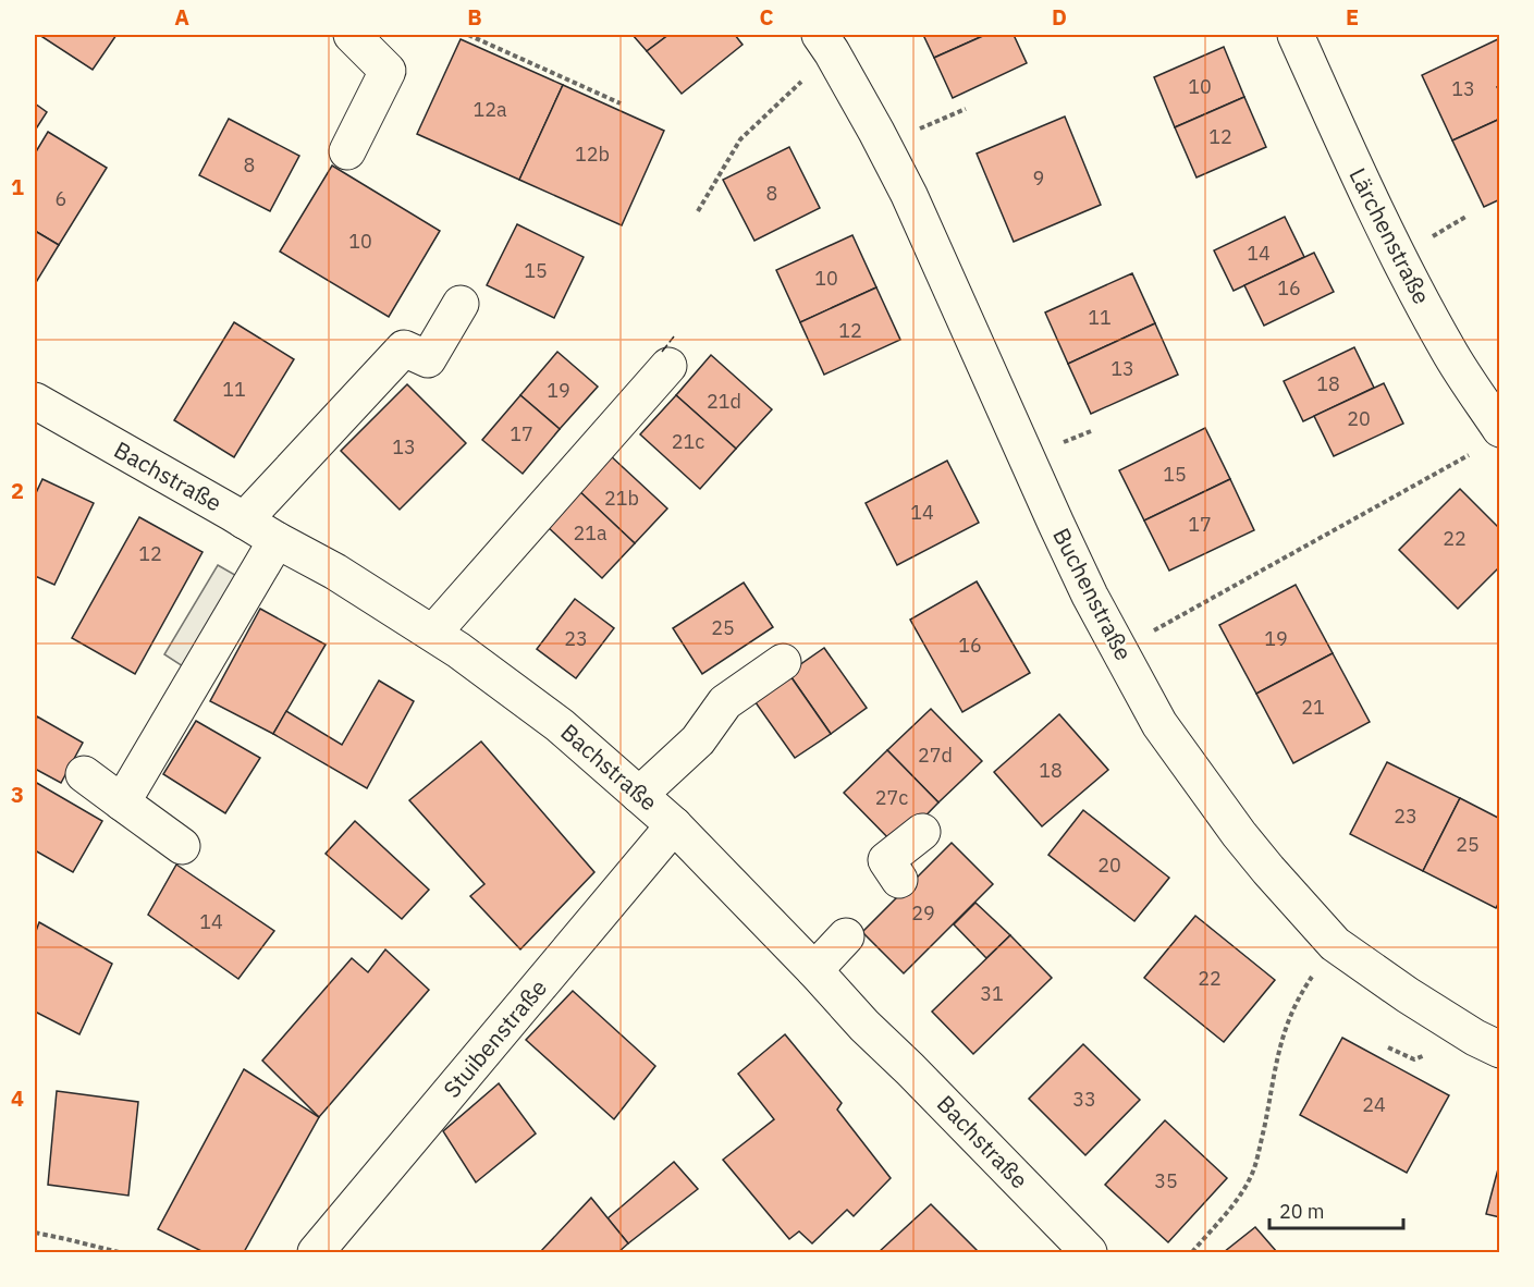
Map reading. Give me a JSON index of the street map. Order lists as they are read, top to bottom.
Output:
{
  "streets": {
    "street": [
      "Lärchenstraße",
      "Bachstraße",
      "Buchenstraße",
      "Stuibenstraße"
    ]
  },
  "crossings": [
    ["Bachstraße", "Stuibenstraße"]
  ],
  "house_numbers": [
    "10",
    "13",
    "12a",
    "12",
    "12b",
    "8",
    "9",
    "8",
    "6",
    "10",
    "14",
    "15",
    "10",
    "16",
    "11",
    "12",
    "13",
    "18",
    "11",
    "19",
    "21d",
    "20",
    "17",
    "21c",
    "13",
    "15",
    "21b",
    "14",
    "17",
    "21a",
    "22",
    "12",
    "25",
    "23",
    "19",
    "16",
    "21",
    "27d",
    "18",
    "27c",
    "23",
    "25",
    "20",
    "29",
    "14",
    "22",
    "31",
    "33",
    "24",
    "35"
  ],
  "scale_bar": "20 m",
  "grid": {
    "columns": [
      "A",
      "B",
      "C",
      "D",
      "E"
    ],
    "rows": [
      "1",
      "2",
      "3",
      "4"
    ]
  }
}
